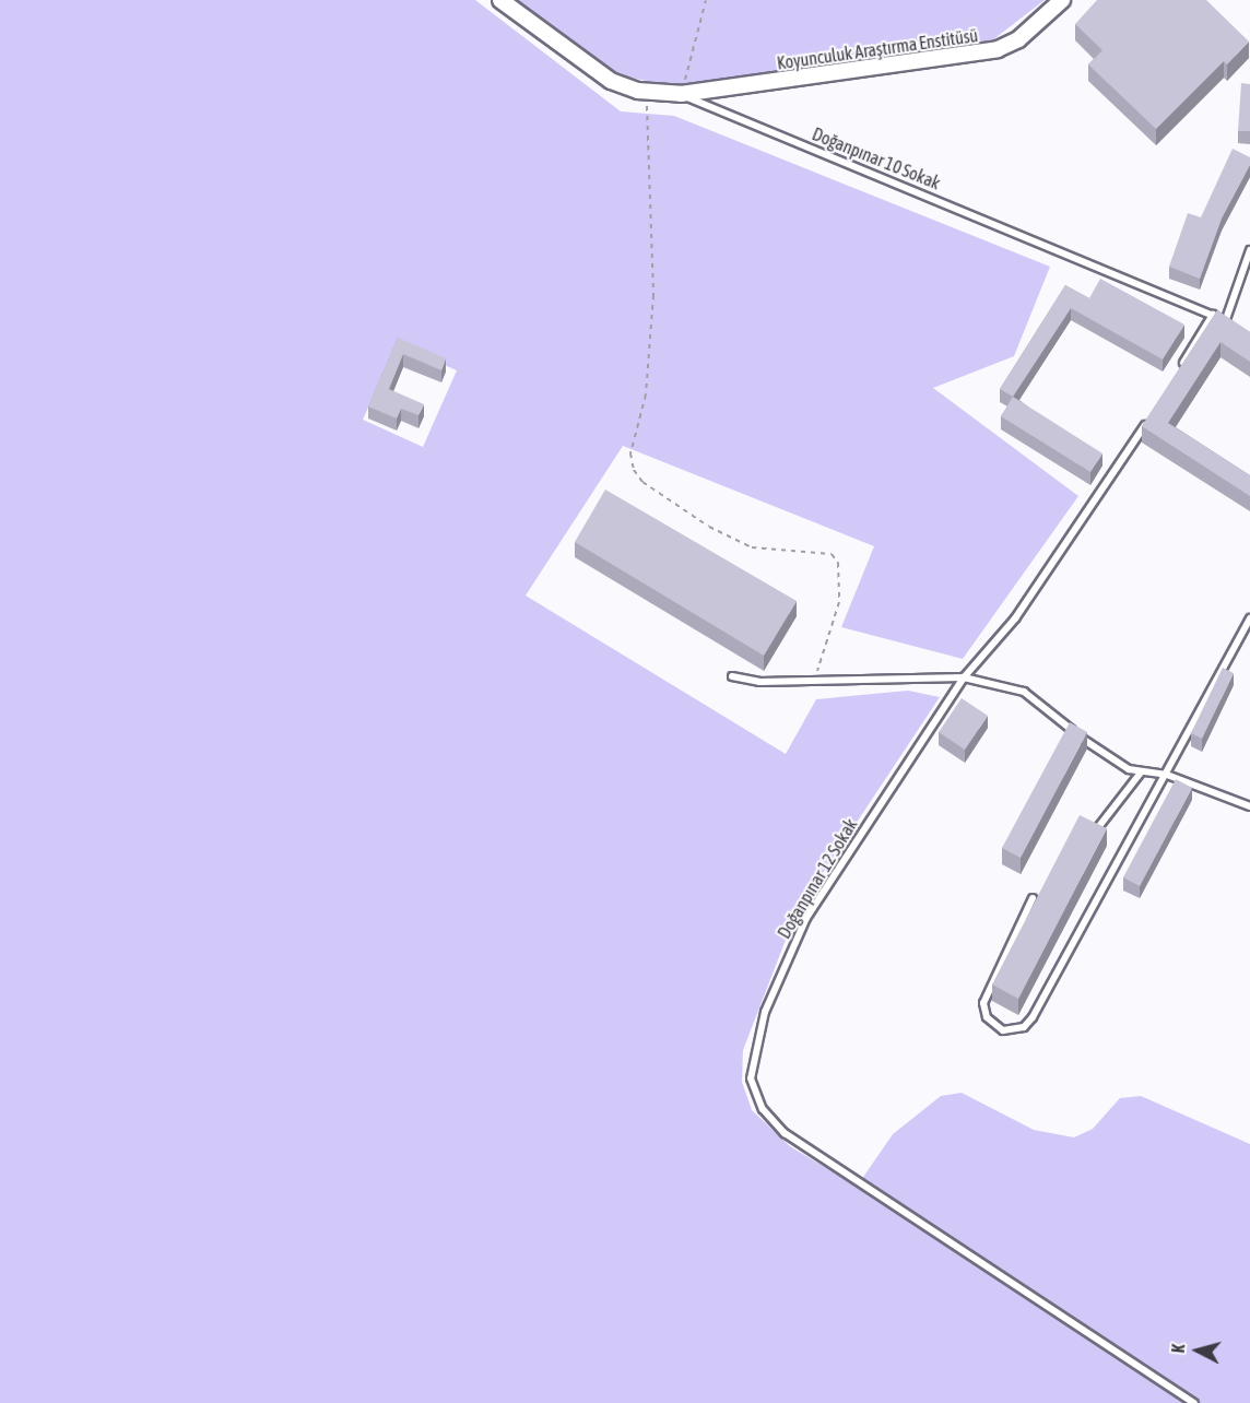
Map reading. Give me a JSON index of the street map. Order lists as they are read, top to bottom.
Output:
{
  "streets": {
    "street": ["Koyunculuk Araştırma Enstitüsü", "Doğanpınar 10 Sokak"],
    "lane": ["Doğanpınar 12 Sokak"]
  },
  "crossings": [
    ["Koyunculuk Araştırma Enstitüsü", "Doğanpınar 10 Sokak"]
  ],
  "north": "left"
}
